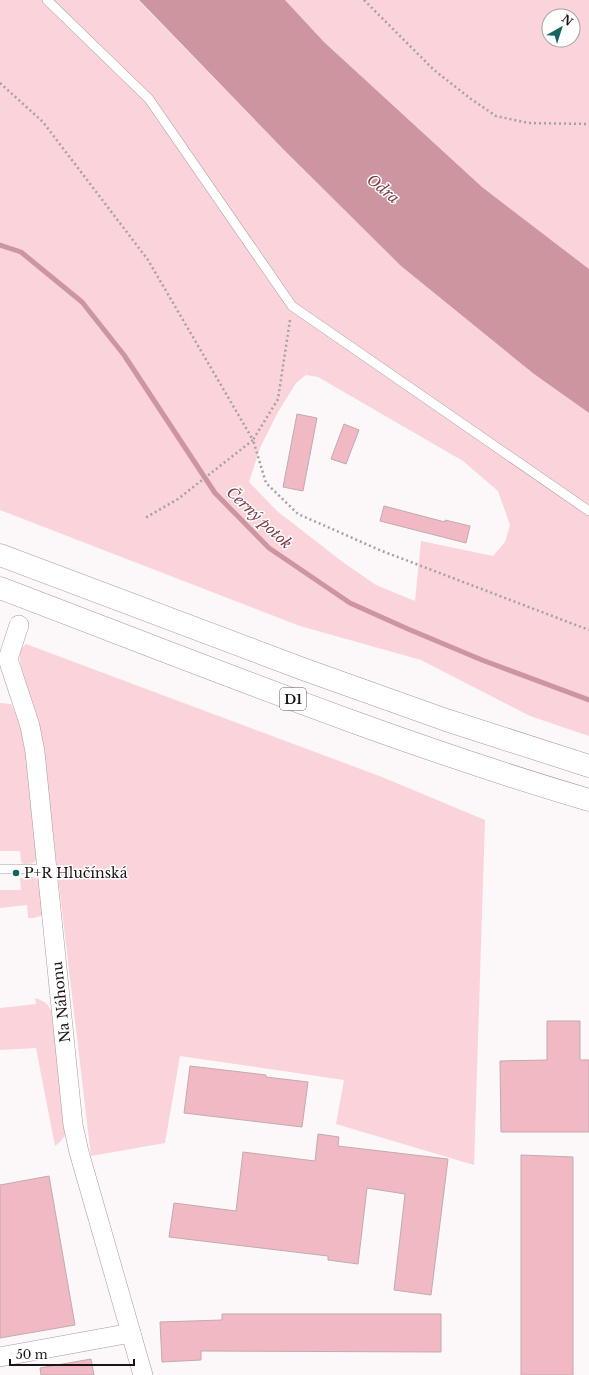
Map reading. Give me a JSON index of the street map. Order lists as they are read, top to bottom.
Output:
{
  "streets": {
    "highway": ["D1"],
    "street": ["Na Náhonu"]
  },
  "water": ["Odra", "Černý potok"],
  "places": ["P+R Hlučínská"],
  "scale_bar": "50 m",
  "north": "top right"
}
